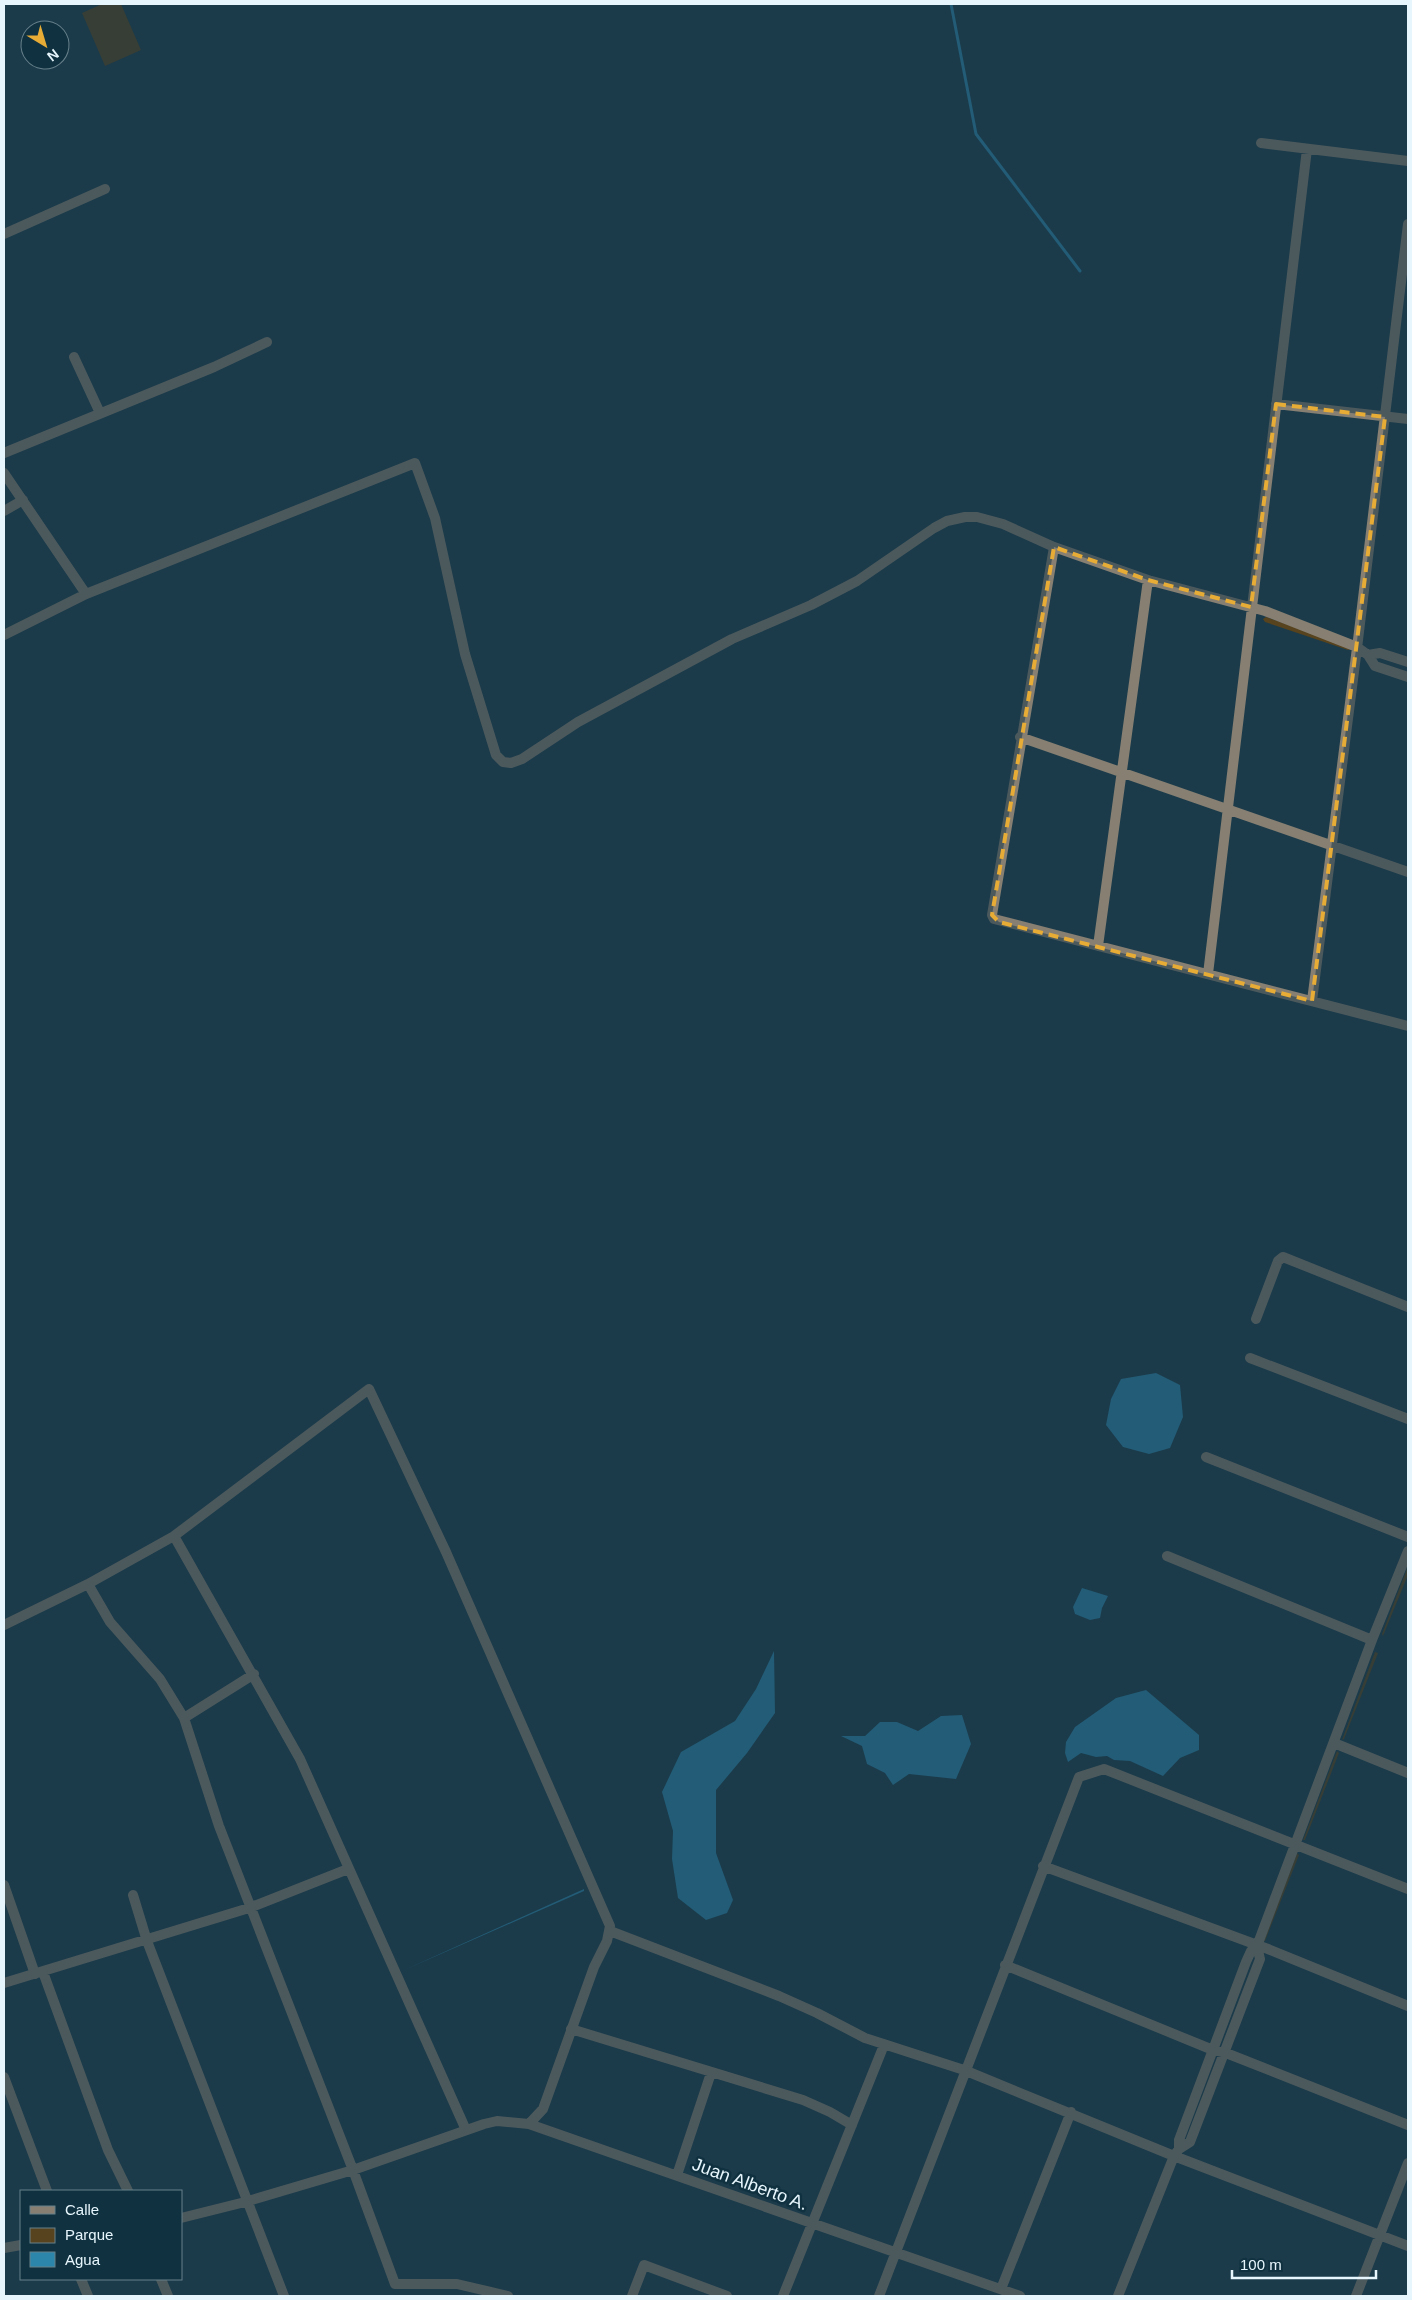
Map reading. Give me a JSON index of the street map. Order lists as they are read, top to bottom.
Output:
{
  "streets": {
    "street": ["Juan Alberto A."]
  },
  "legend": ["Calle", "Parque", "Agua"],
  "scale_bar": "100 m",
  "north": "bottom right"
}
